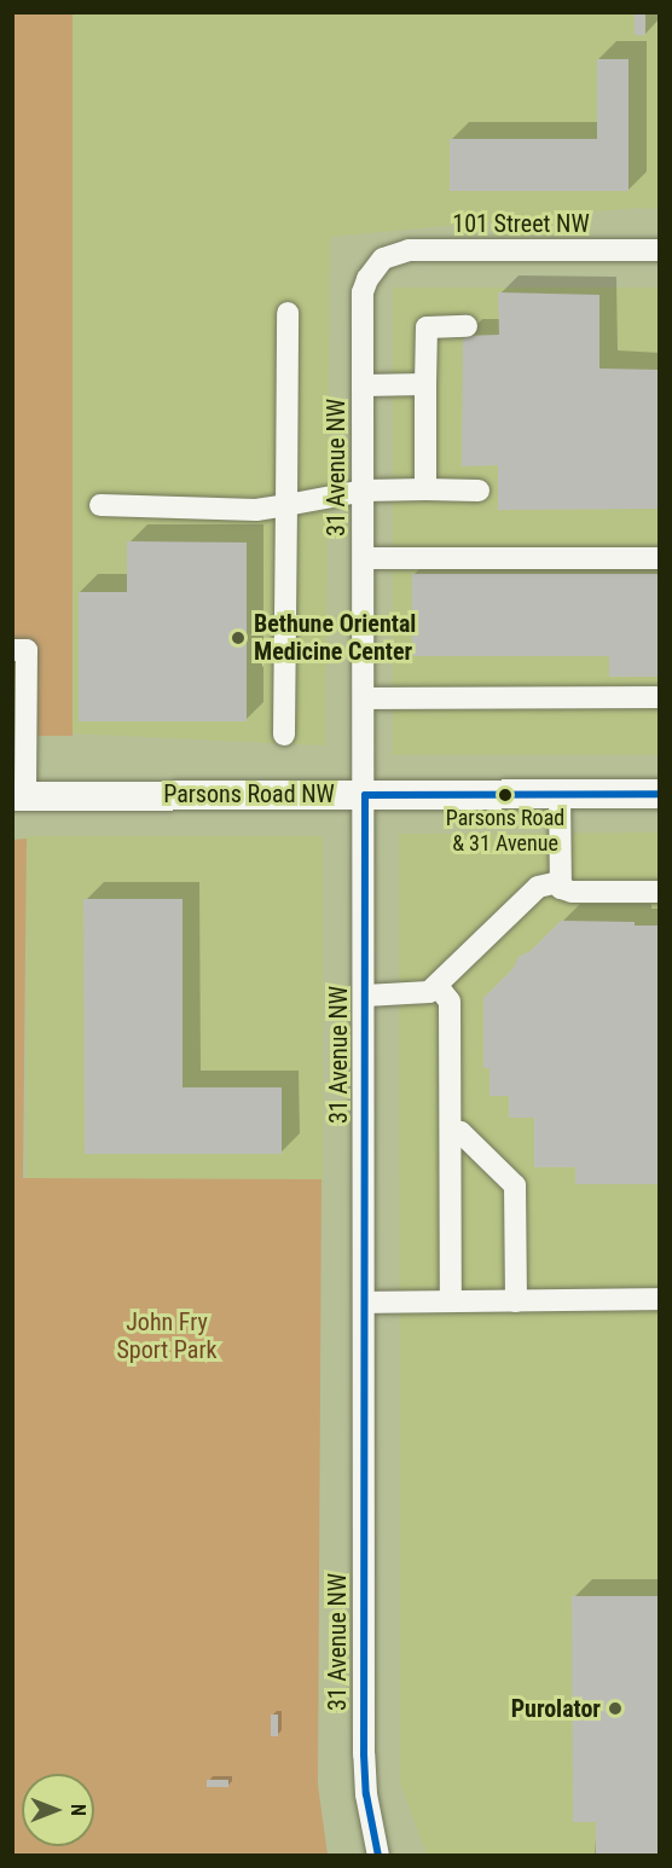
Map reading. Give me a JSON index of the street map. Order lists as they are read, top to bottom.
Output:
{
  "streets": {
    "main road": ["Parsons Road NW"],
    "street": ["101 Street NW", "31 Avenue NW"]
  },
  "crossings": [
    ["101 Street NW", "31 Avenue NW"],
    ["31 Avenue NW", "Parsons Road NW"]
  ],
  "parks": ["John Fry Sport Park"],
  "places": ["Bethune Oriental Medicine Center", "Parsons Road & 31 Avenue", "Purolator"],
  "north": "right"
}
